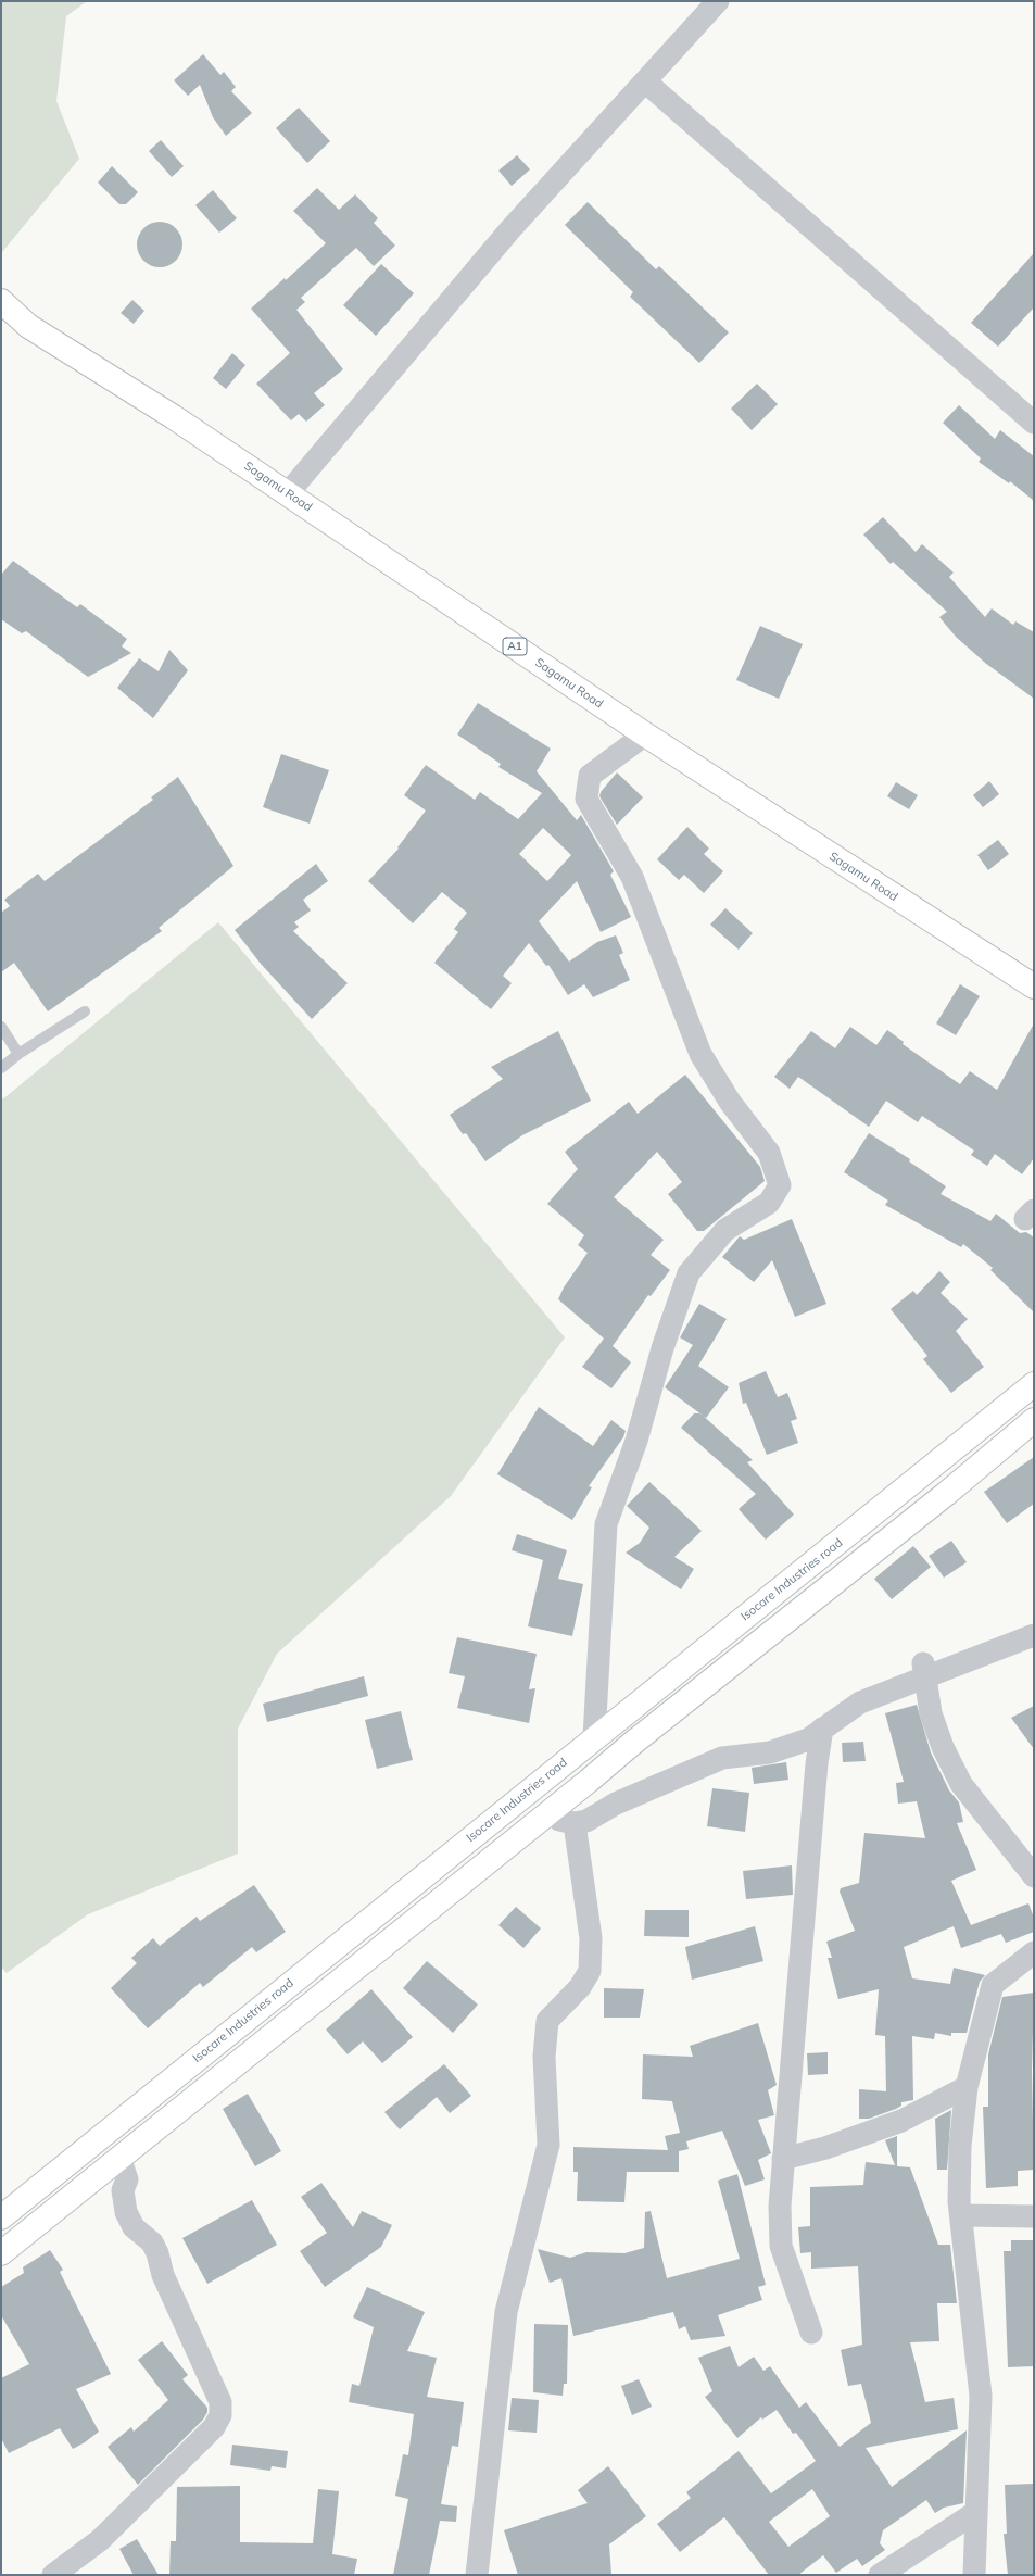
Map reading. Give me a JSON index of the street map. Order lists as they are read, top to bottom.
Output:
{
  "streets": {
    "main road": ["Sagamu Road", "A1", "Isocare Industries road"]
  }
}
